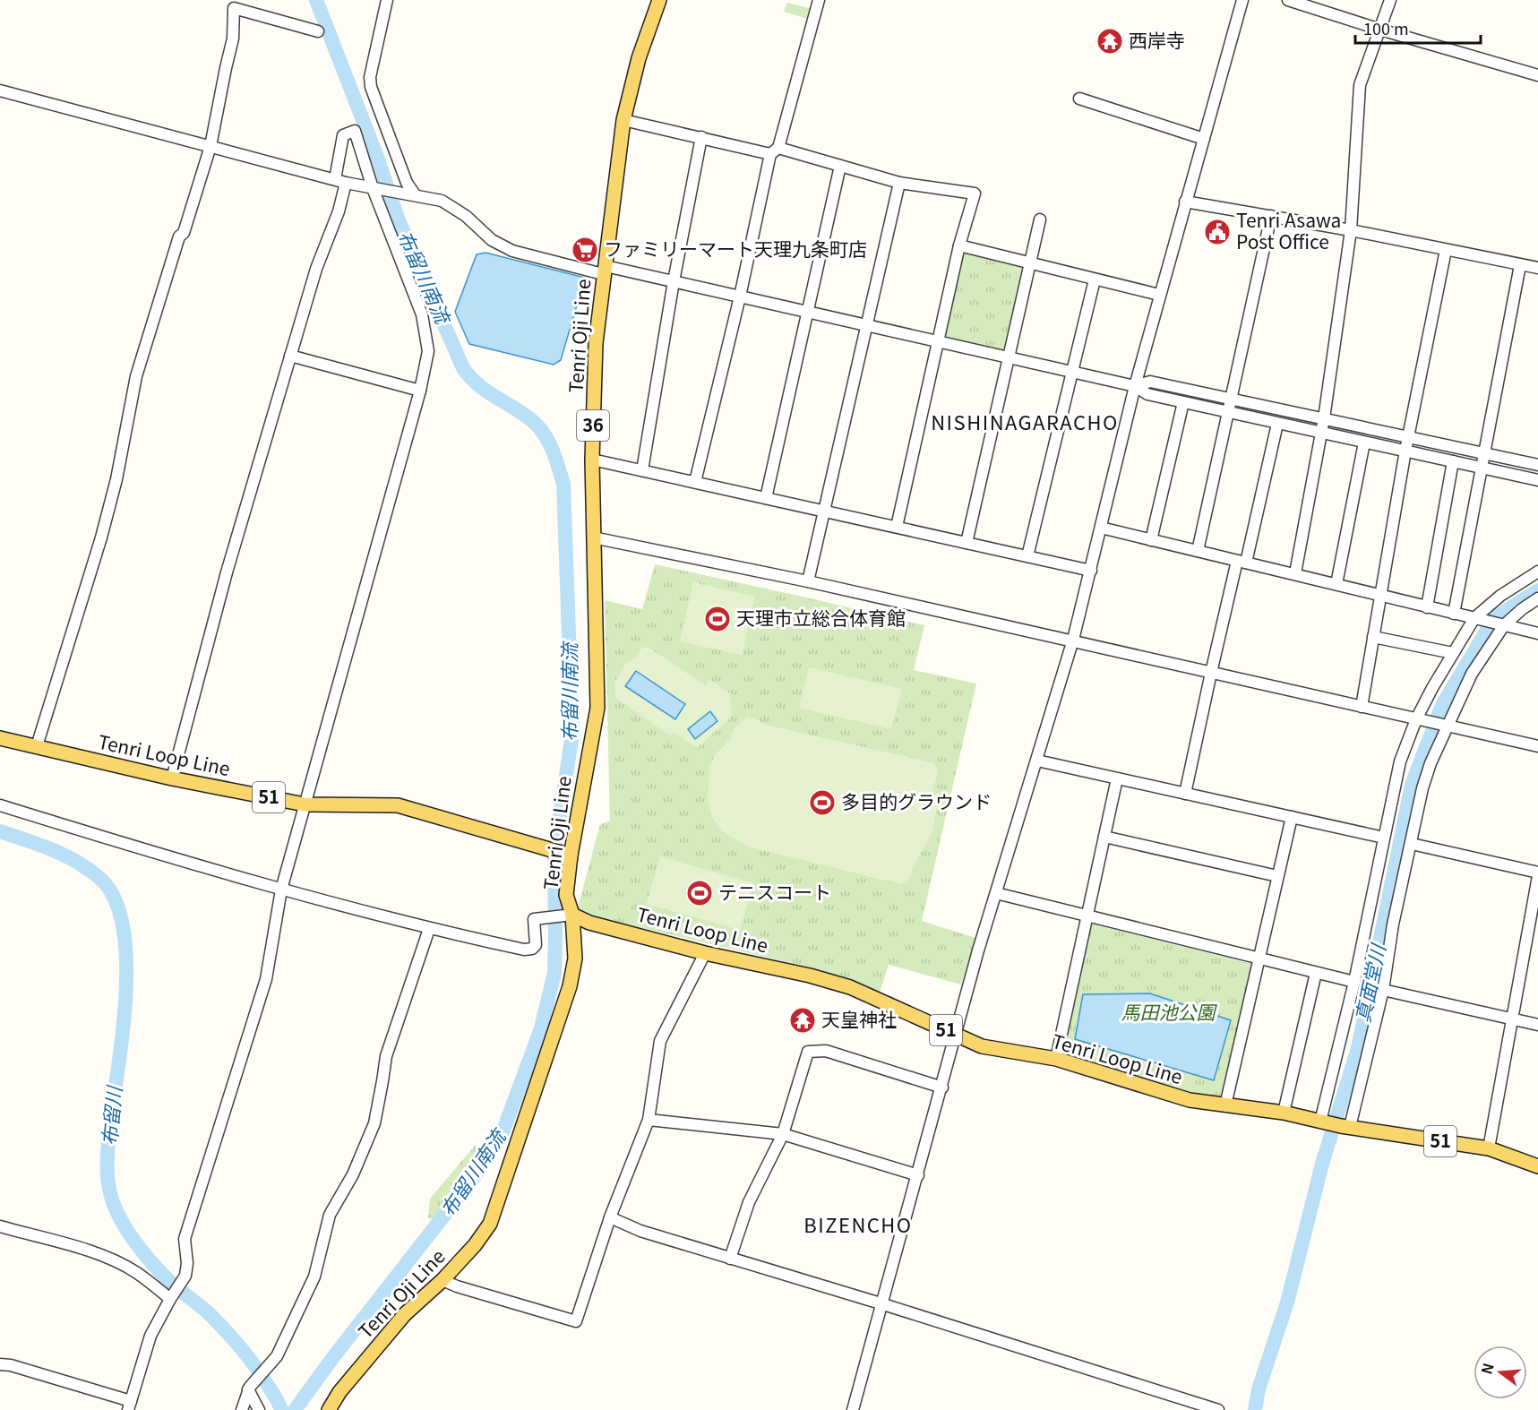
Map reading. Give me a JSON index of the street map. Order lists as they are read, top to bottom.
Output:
{
  "streets": {
    "main road": [
      "Tenri Oji Line",
      "36",
      "Tenri Loop Line",
      "51"
    ]
  },
  "crossings": [
    ["Tenri Oji Line", "Tenri Loop Line"]
  ],
  "districts": ["NISHINAGARACHO", "BIZENCHO"],
  "water": ["布留川南流", "真面堂川", "布留川"],
  "parks": ["馬田池公園"],
  "places": {
    "temple": ["西岸寺", "天皇神社"],
    "public building": ["Tenri Asawa Post Office"],
    "supermarket": ["ファミリーマート天理九条町店"],
    "sports": ["天理市立総合体育館", "多目的グラウンド", "テニスコート"]
  },
  "scale_bar": "100 m",
  "north": "left"
}
